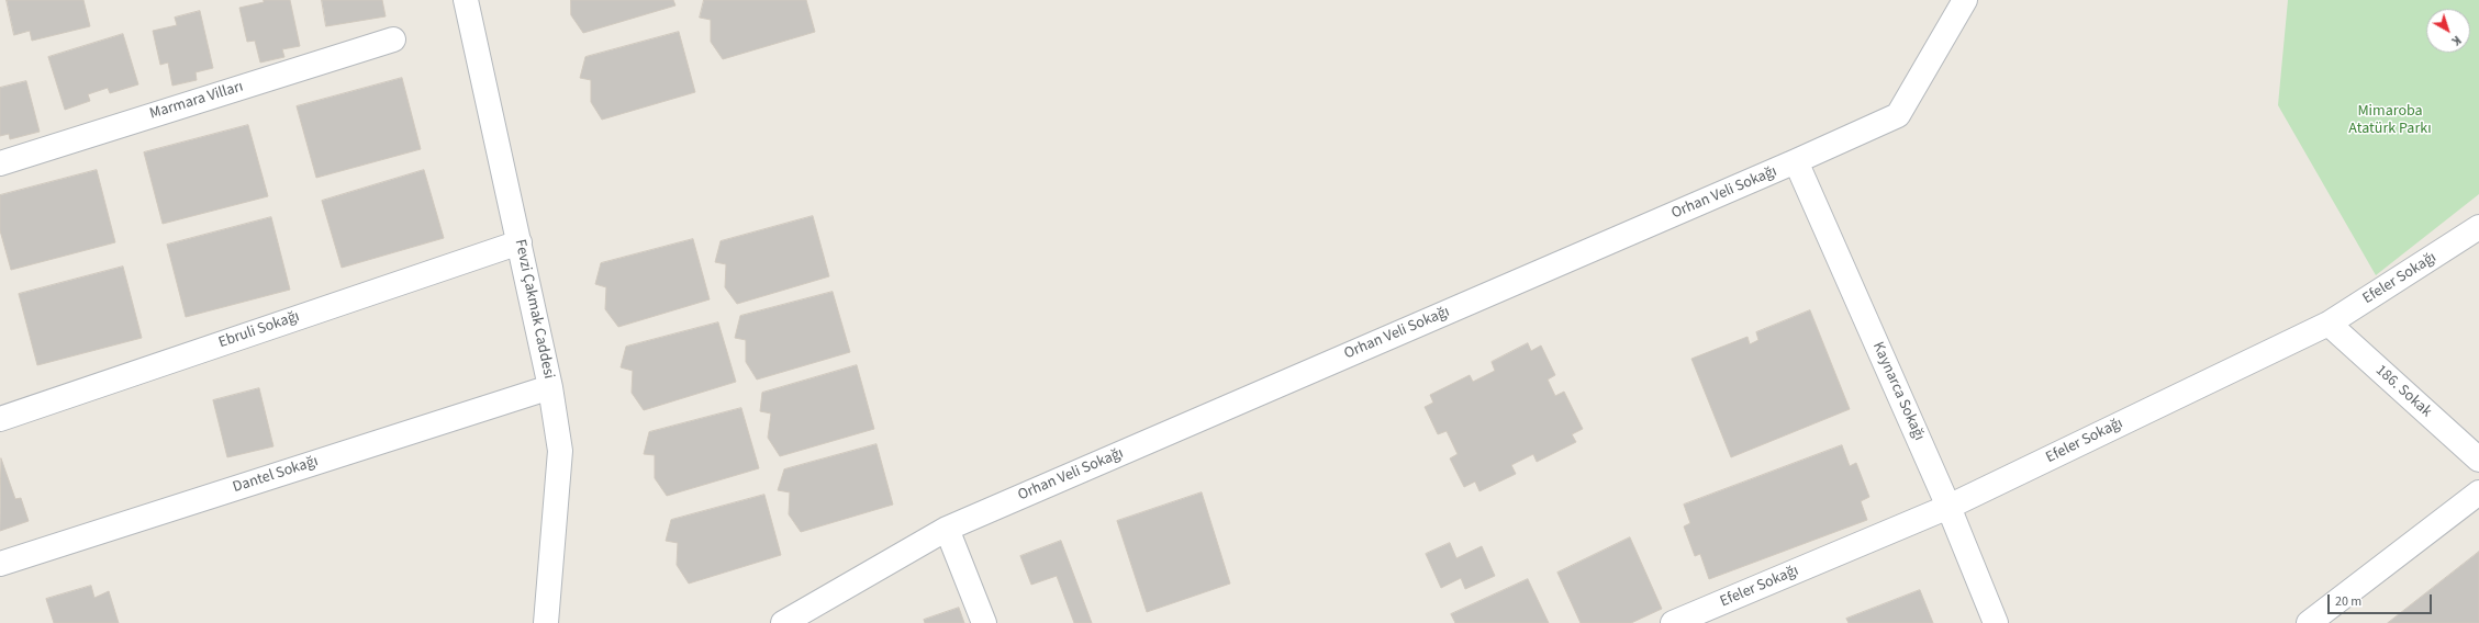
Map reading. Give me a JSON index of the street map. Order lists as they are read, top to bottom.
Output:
{
  "streets": {
    "street": [
      "Marmara Vilları",
      "Orhan Veli Sokağı",
      "Efeler Sokağı",
      "Fevzi Çakmak Caddesi",
      "Ebruli Sokağı",
      "Kaynarca Sokağı",
      "186. Sokak",
      "Dantel Sokağı"
    ]
  },
  "crossings": [
    ["Orhan Veli Sokağı", "Kaynarca Sokağı"],
    ["Efeler Sokağı", "Kaynarca Sokağı"],
    ["Efeler Sokağı", "186. Sokak"],
    ["Fevzi Çakmak Caddesi", "Ebruli Sokağı"],
    ["Fevzi Çakmak Caddesi", "Dantel Sokağı"]
  ],
  "parks": ["Mimaroba Atatürk Parkı"],
  "scale_bar": "20 m",
  "north": "bottom right"
}
